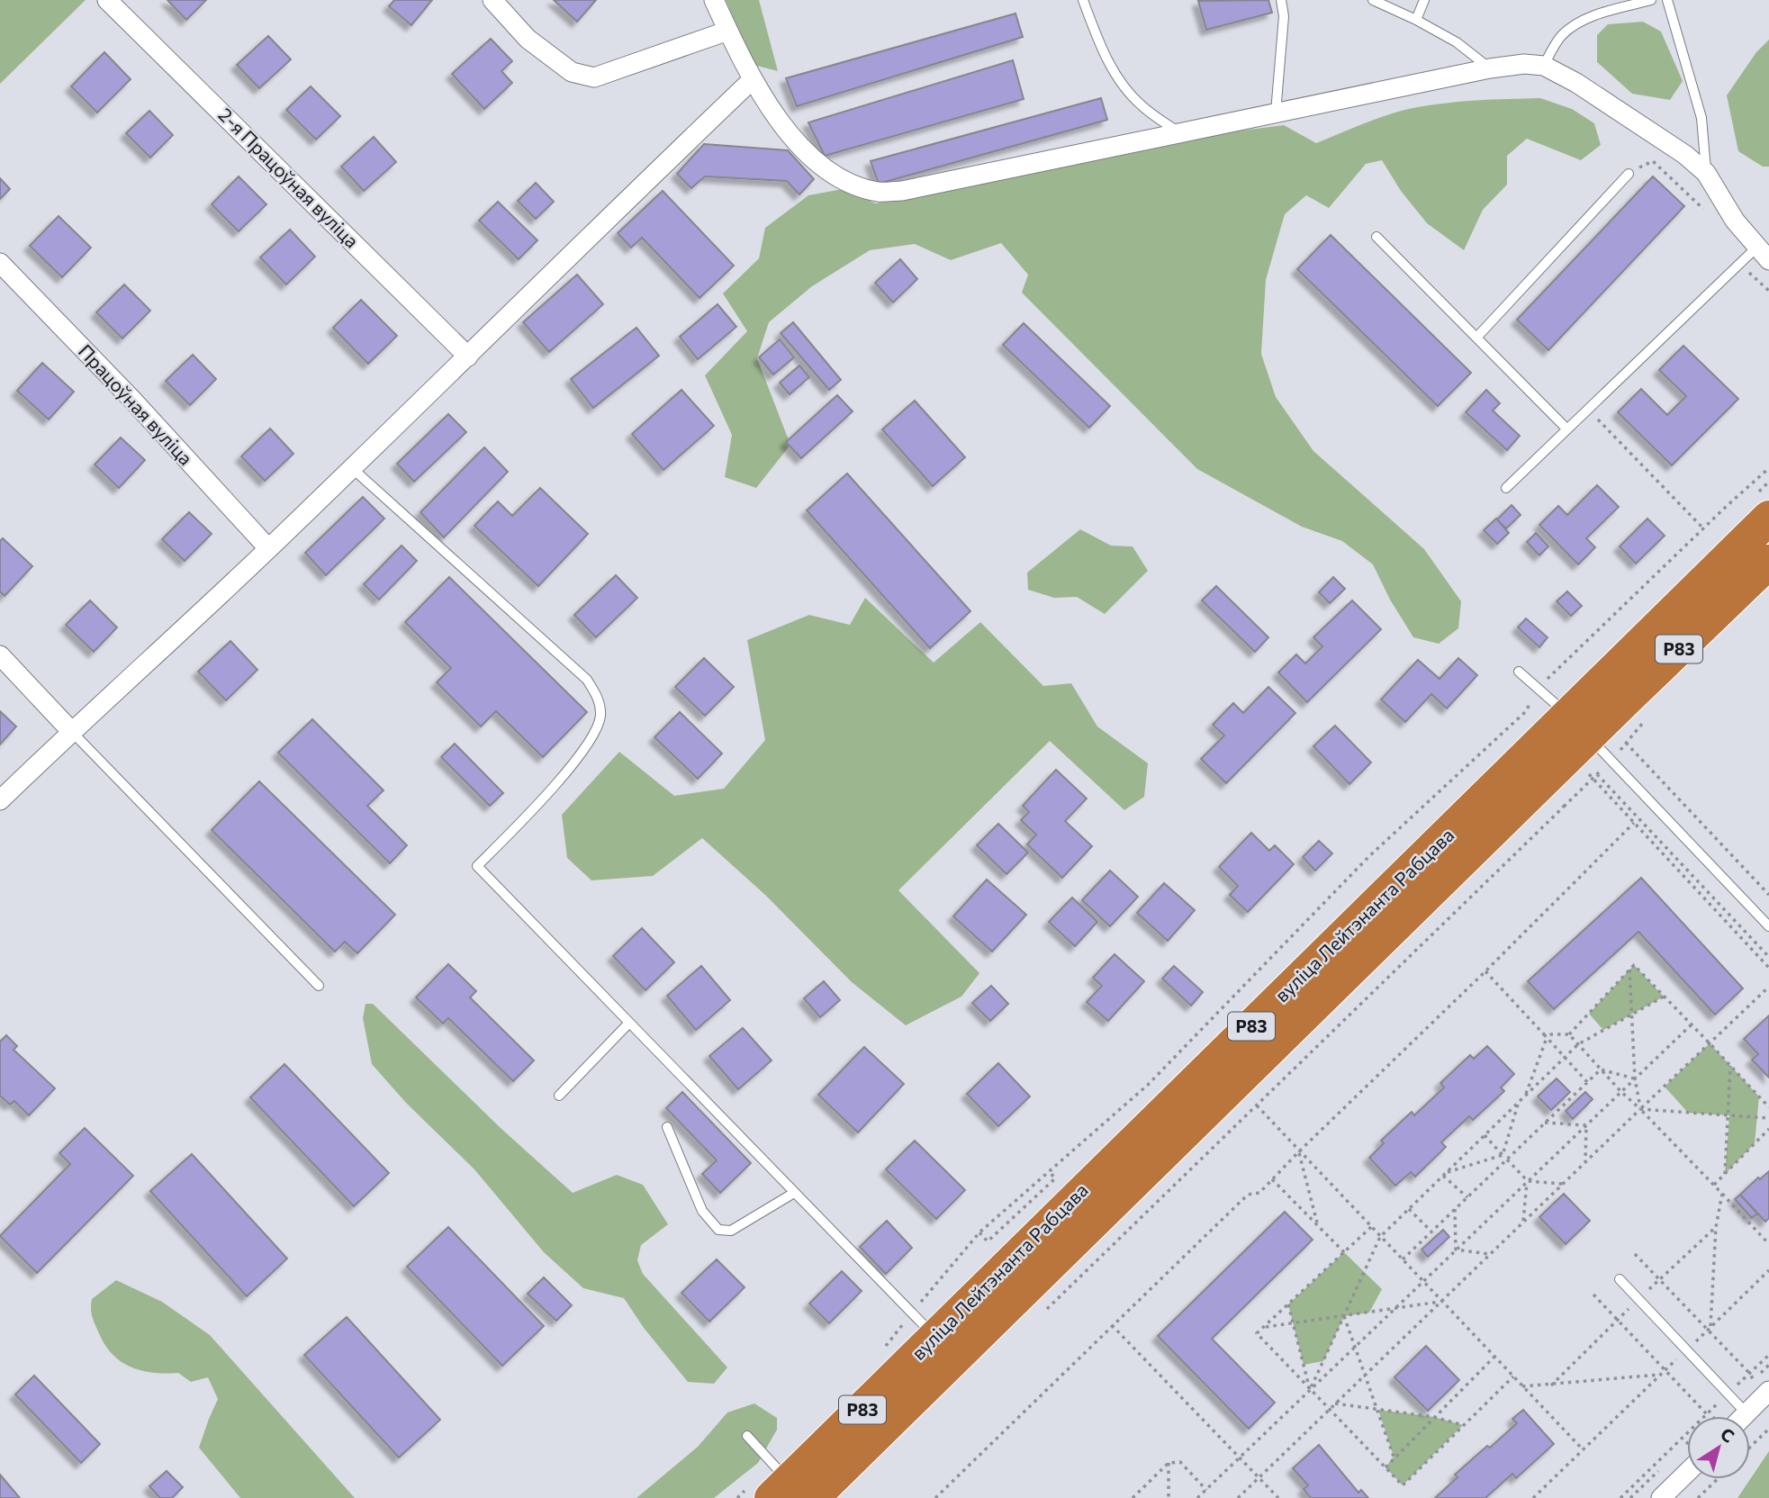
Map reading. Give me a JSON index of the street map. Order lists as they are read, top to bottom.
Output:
{
  "streets": {
    "highway": ["Р83", "вуліца Лейтэнанта Рабцава"],
    "street": ["2-я Працоўная вуліца", "Працоўная вуліца"]
  },
  "north": "top right"
}
